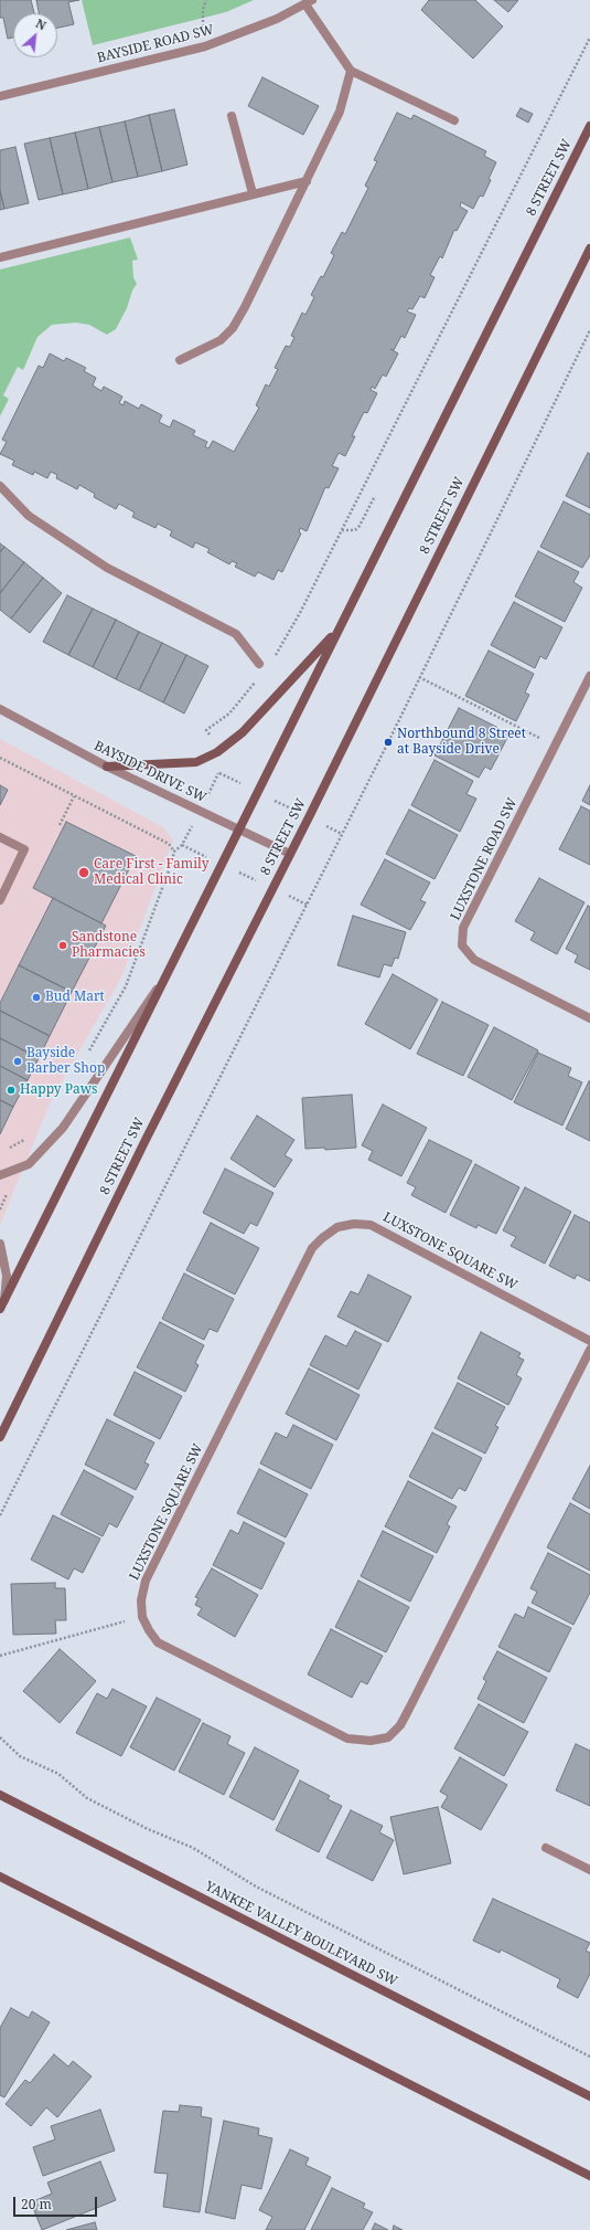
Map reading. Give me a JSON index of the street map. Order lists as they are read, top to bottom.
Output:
{
  "streets": {
    "main road": ["8 STREET SW", "YANKEE VALLEY BOULEVARD SW"],
    "street": [
      "BAYSIDE ROAD SW",
      "BAYSIDE DRIVE SW",
      "LUXSTONE ROAD SW",
      "LUXSTONE SQUARE SW"
    ]
  },
  "crossings": [
    ["8 STREET SW", "BAYSIDE DRIVE SW"]
  ],
  "places": [
    "Northbound 8 Street at Bayside Drive",
    "Care First - Family Medical Clinic",
    "Sandstone Pharmacies",
    "Bud Mart",
    "Bayside Barber Shop",
    "Happy Paws"
  ],
  "scale_bar": "20 m",
  "north": "top right"
}
